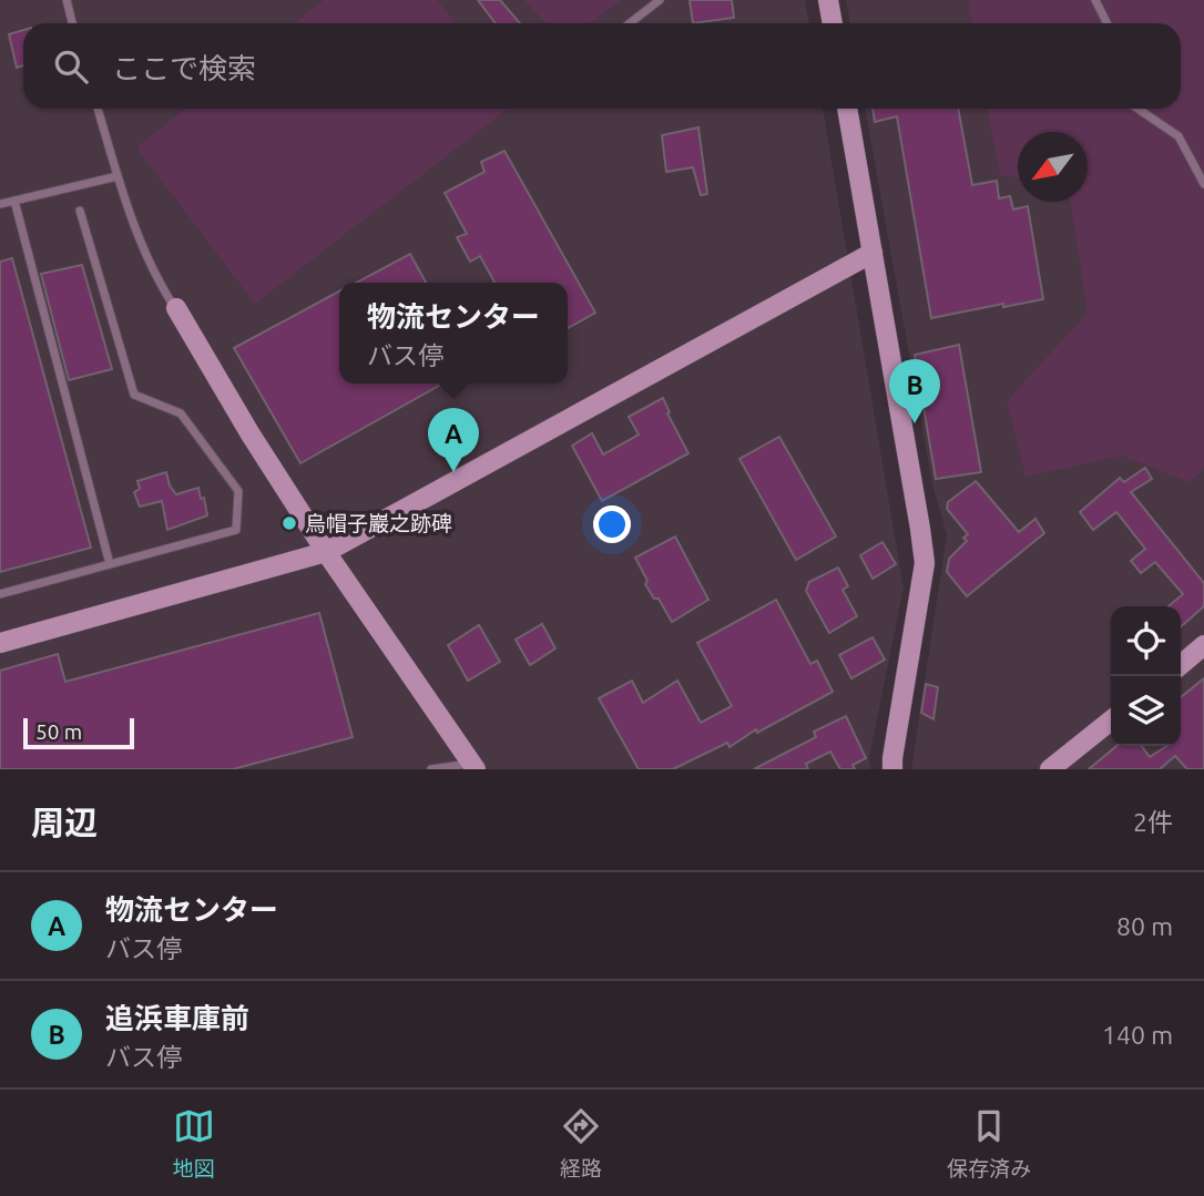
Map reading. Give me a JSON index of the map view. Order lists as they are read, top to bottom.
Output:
{
  "places": ["烏帽子巖之跡碑"],
  "scale_bar": "50 m",
  "north": "bottom left",
  "page": {
    "search": "ここで検索",
    "popup": ["物流センター", "バス停"],
    "pins": ["B", "A"],
    "scale": "50 m",
    "heading": ["周辺", "2件"],
    "list": [
      {
        "mark": "A",
        "name": "物流センター",
        "note": "バス停",
        "value": "80 m"
      },
      {
        "mark": "B",
        "name": "追浜車庫前",
        "note": "バス停",
        "value": "140 m"
      }
    ],
    "nav": ["地図", "経路", "保存済み"]
  }
}
